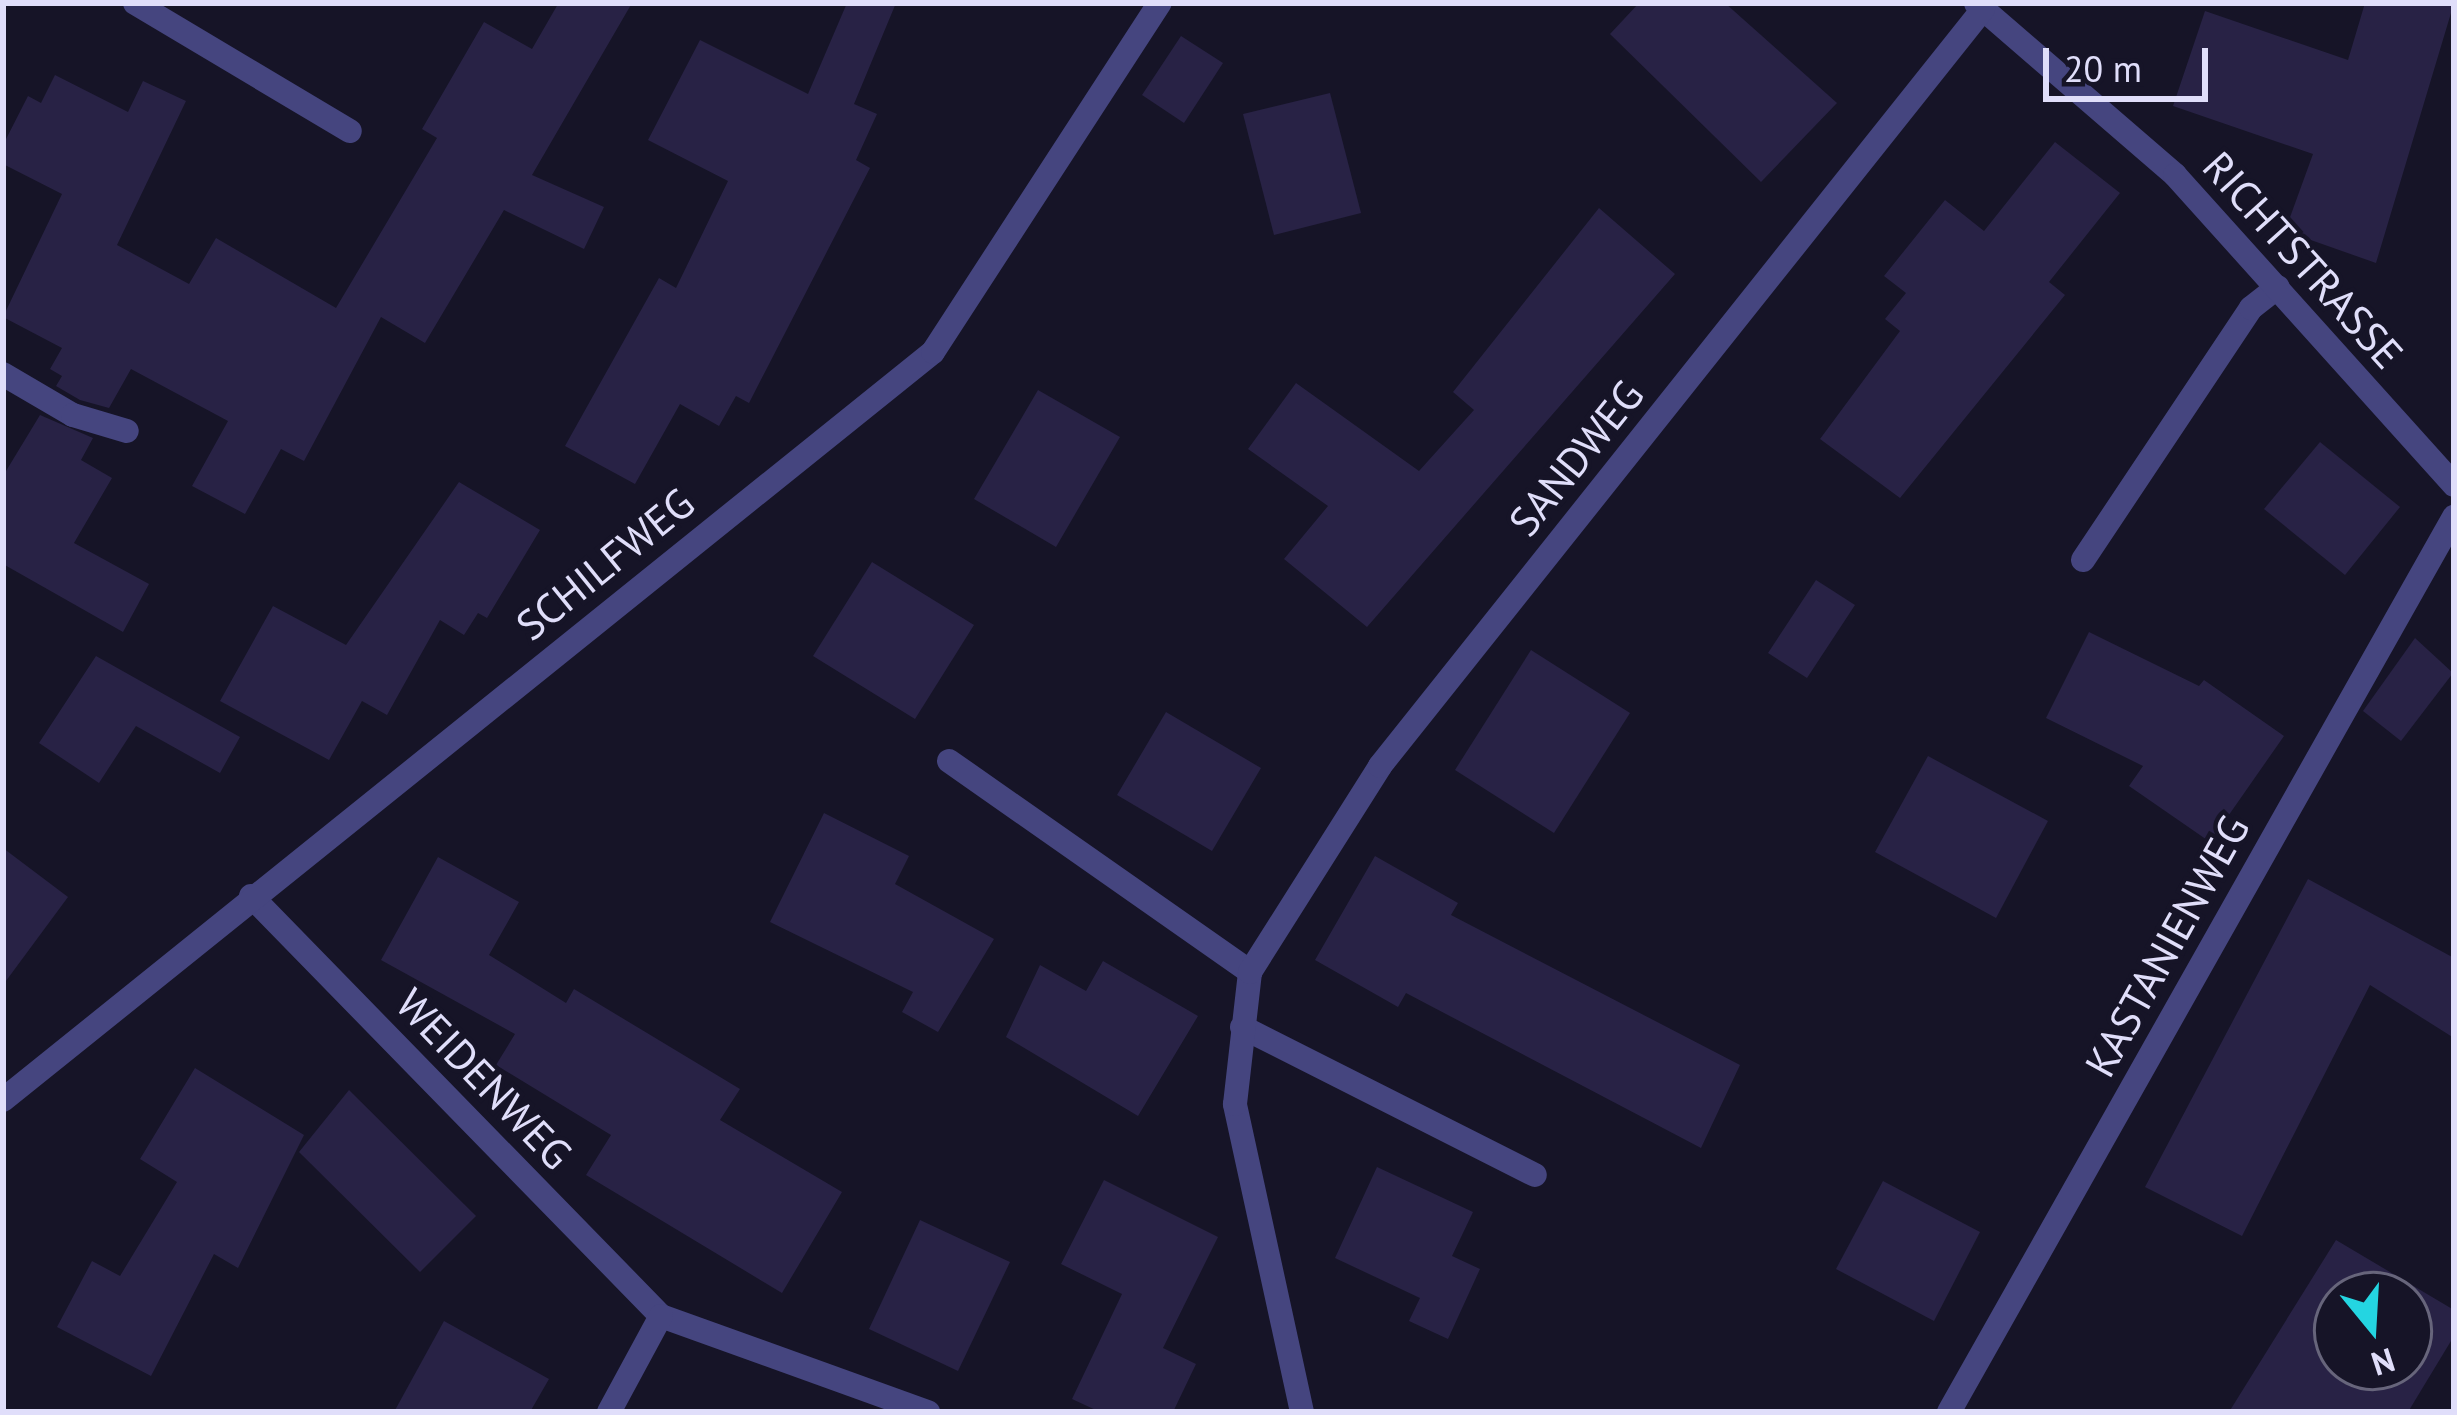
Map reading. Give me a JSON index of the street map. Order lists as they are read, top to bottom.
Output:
{
  "streets": {
    "street": [
      "RICHTSTRASSE",
      "SANDWEG",
      "SCHILFWEG",
      "KASTANIENWEG",
      "WEIDENWEG"
    ]
  },
  "crossings": [
    ["RICHTSTRASSE", "SANDWEG"],
    ["SCHILFWEG", "WEIDENWEG"]
  ],
  "scale_bar": "20 m",
  "north": "bottom"
}
